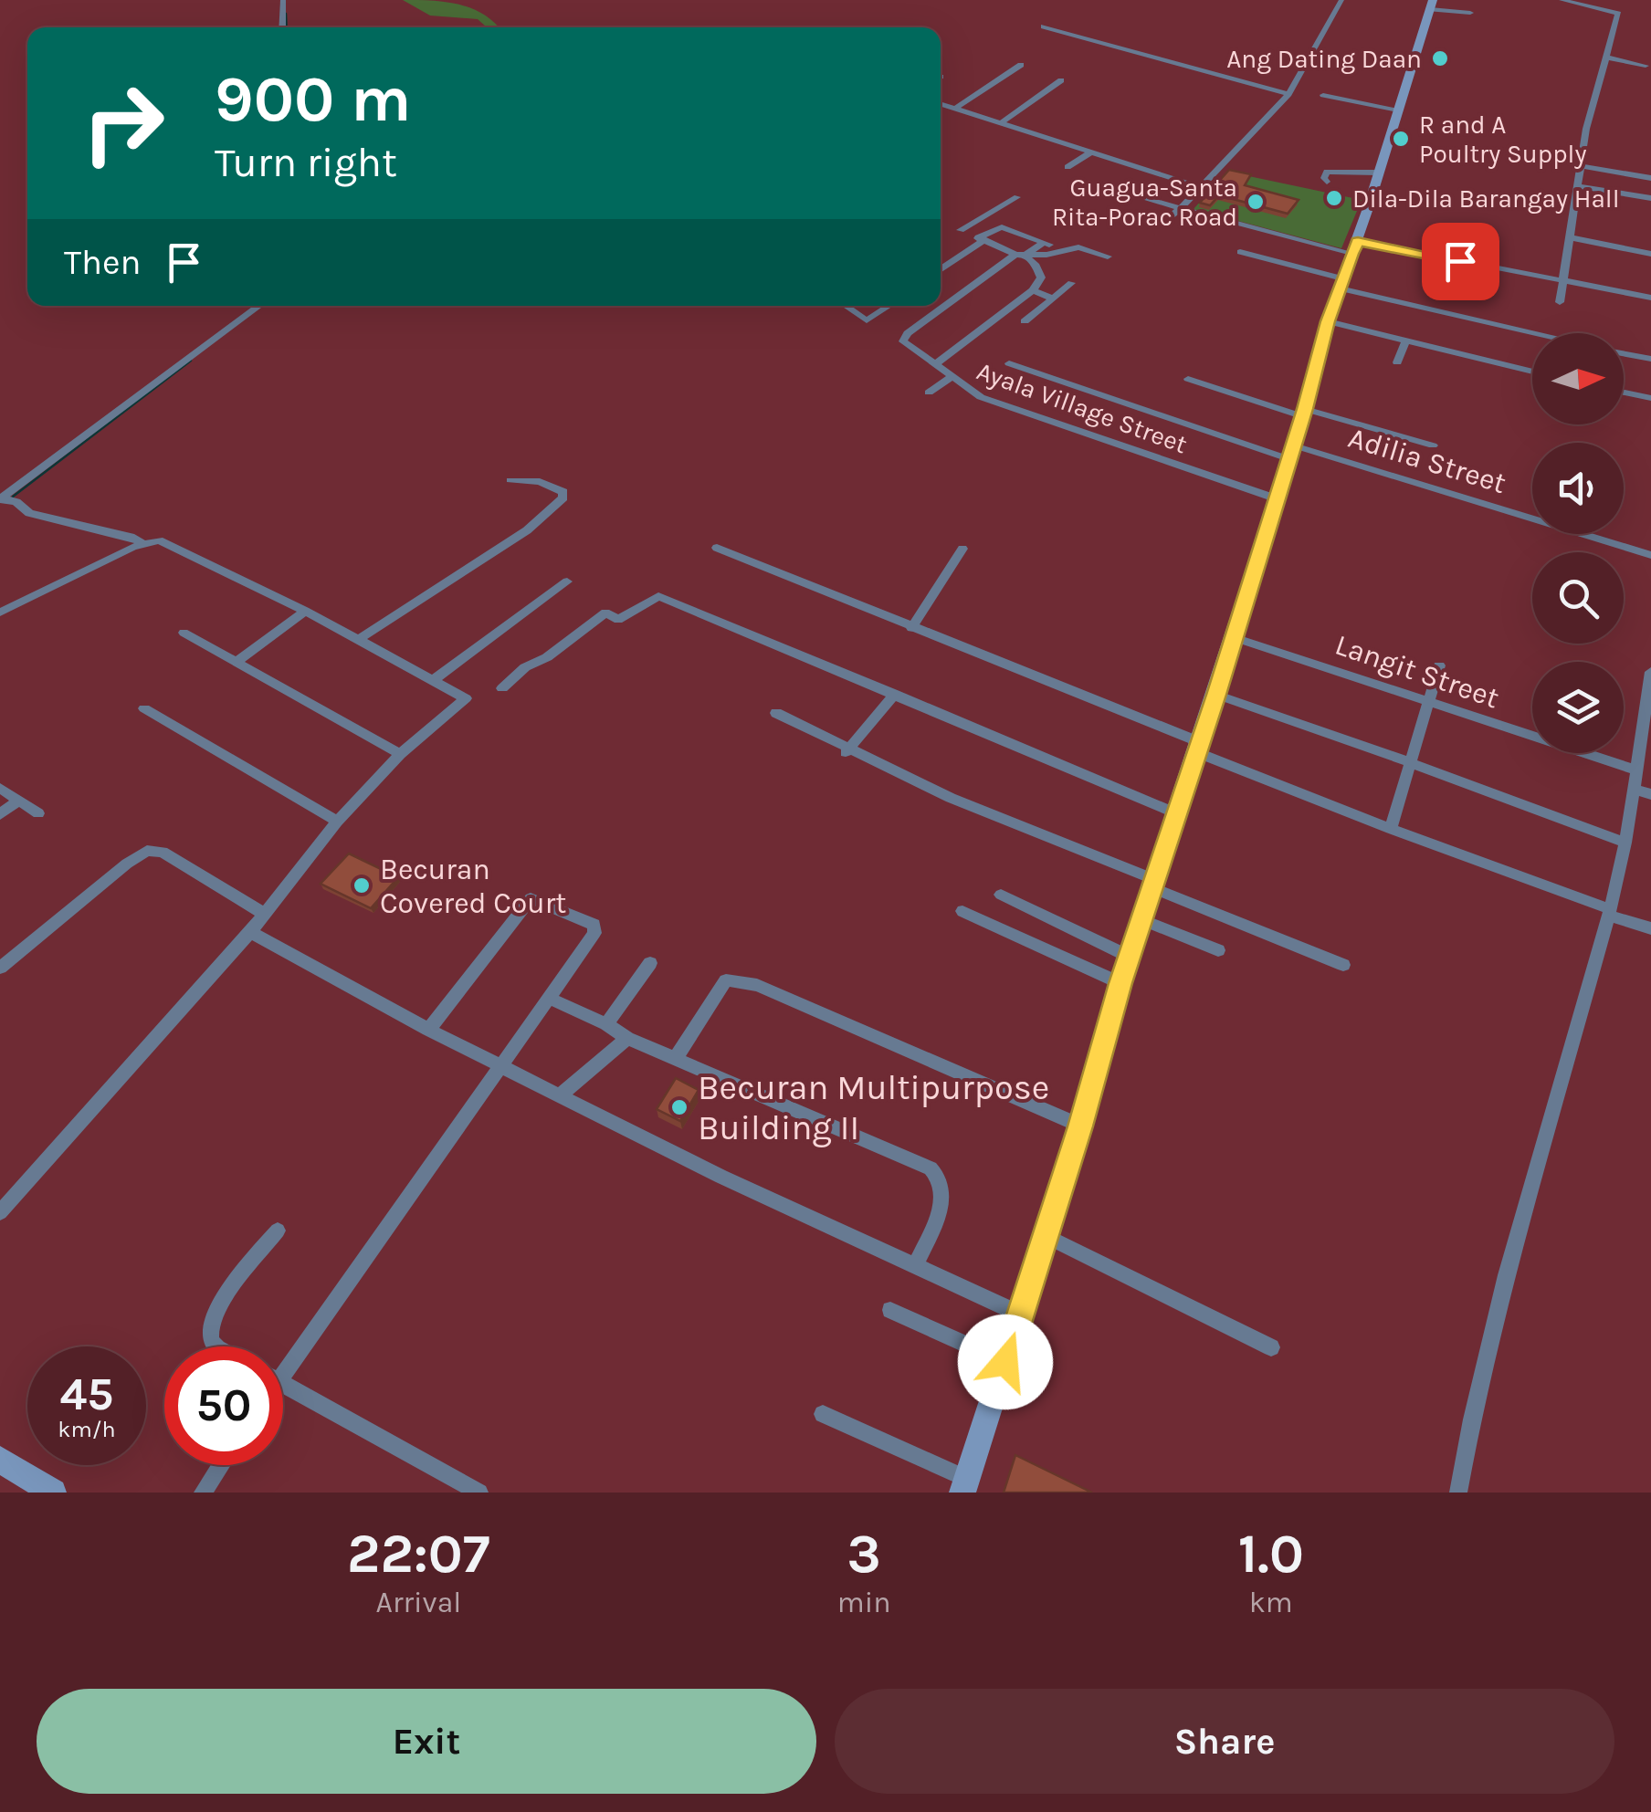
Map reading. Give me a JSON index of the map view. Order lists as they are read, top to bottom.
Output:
{
  "streets": {
    "street": ["Ayala Village Street", "Adilia Street", "Langit Street"]
  },
  "places": [
    "Ang Dating Daan",
    "R and A Poultry Supply",
    "Dila-Dila Barangay Hall",
    "Guagua-Santa Rita-Porac Road",
    "Becuran Covered Court",
    "Becuran Multipurpose Building II"
  ],
  "north": "right",
  "page": {
    "turn": ["900 m", "Turn right"],
    "then": "Then",
    "speed": "45 km/h",
    "limit": "50",
    "eta": [
      "22:07",
      "Arrival",
      "3",
      "min",
      "1.0",
      "km"
    ],
    "buttons": ["Exit", "Share"]
  }
}
